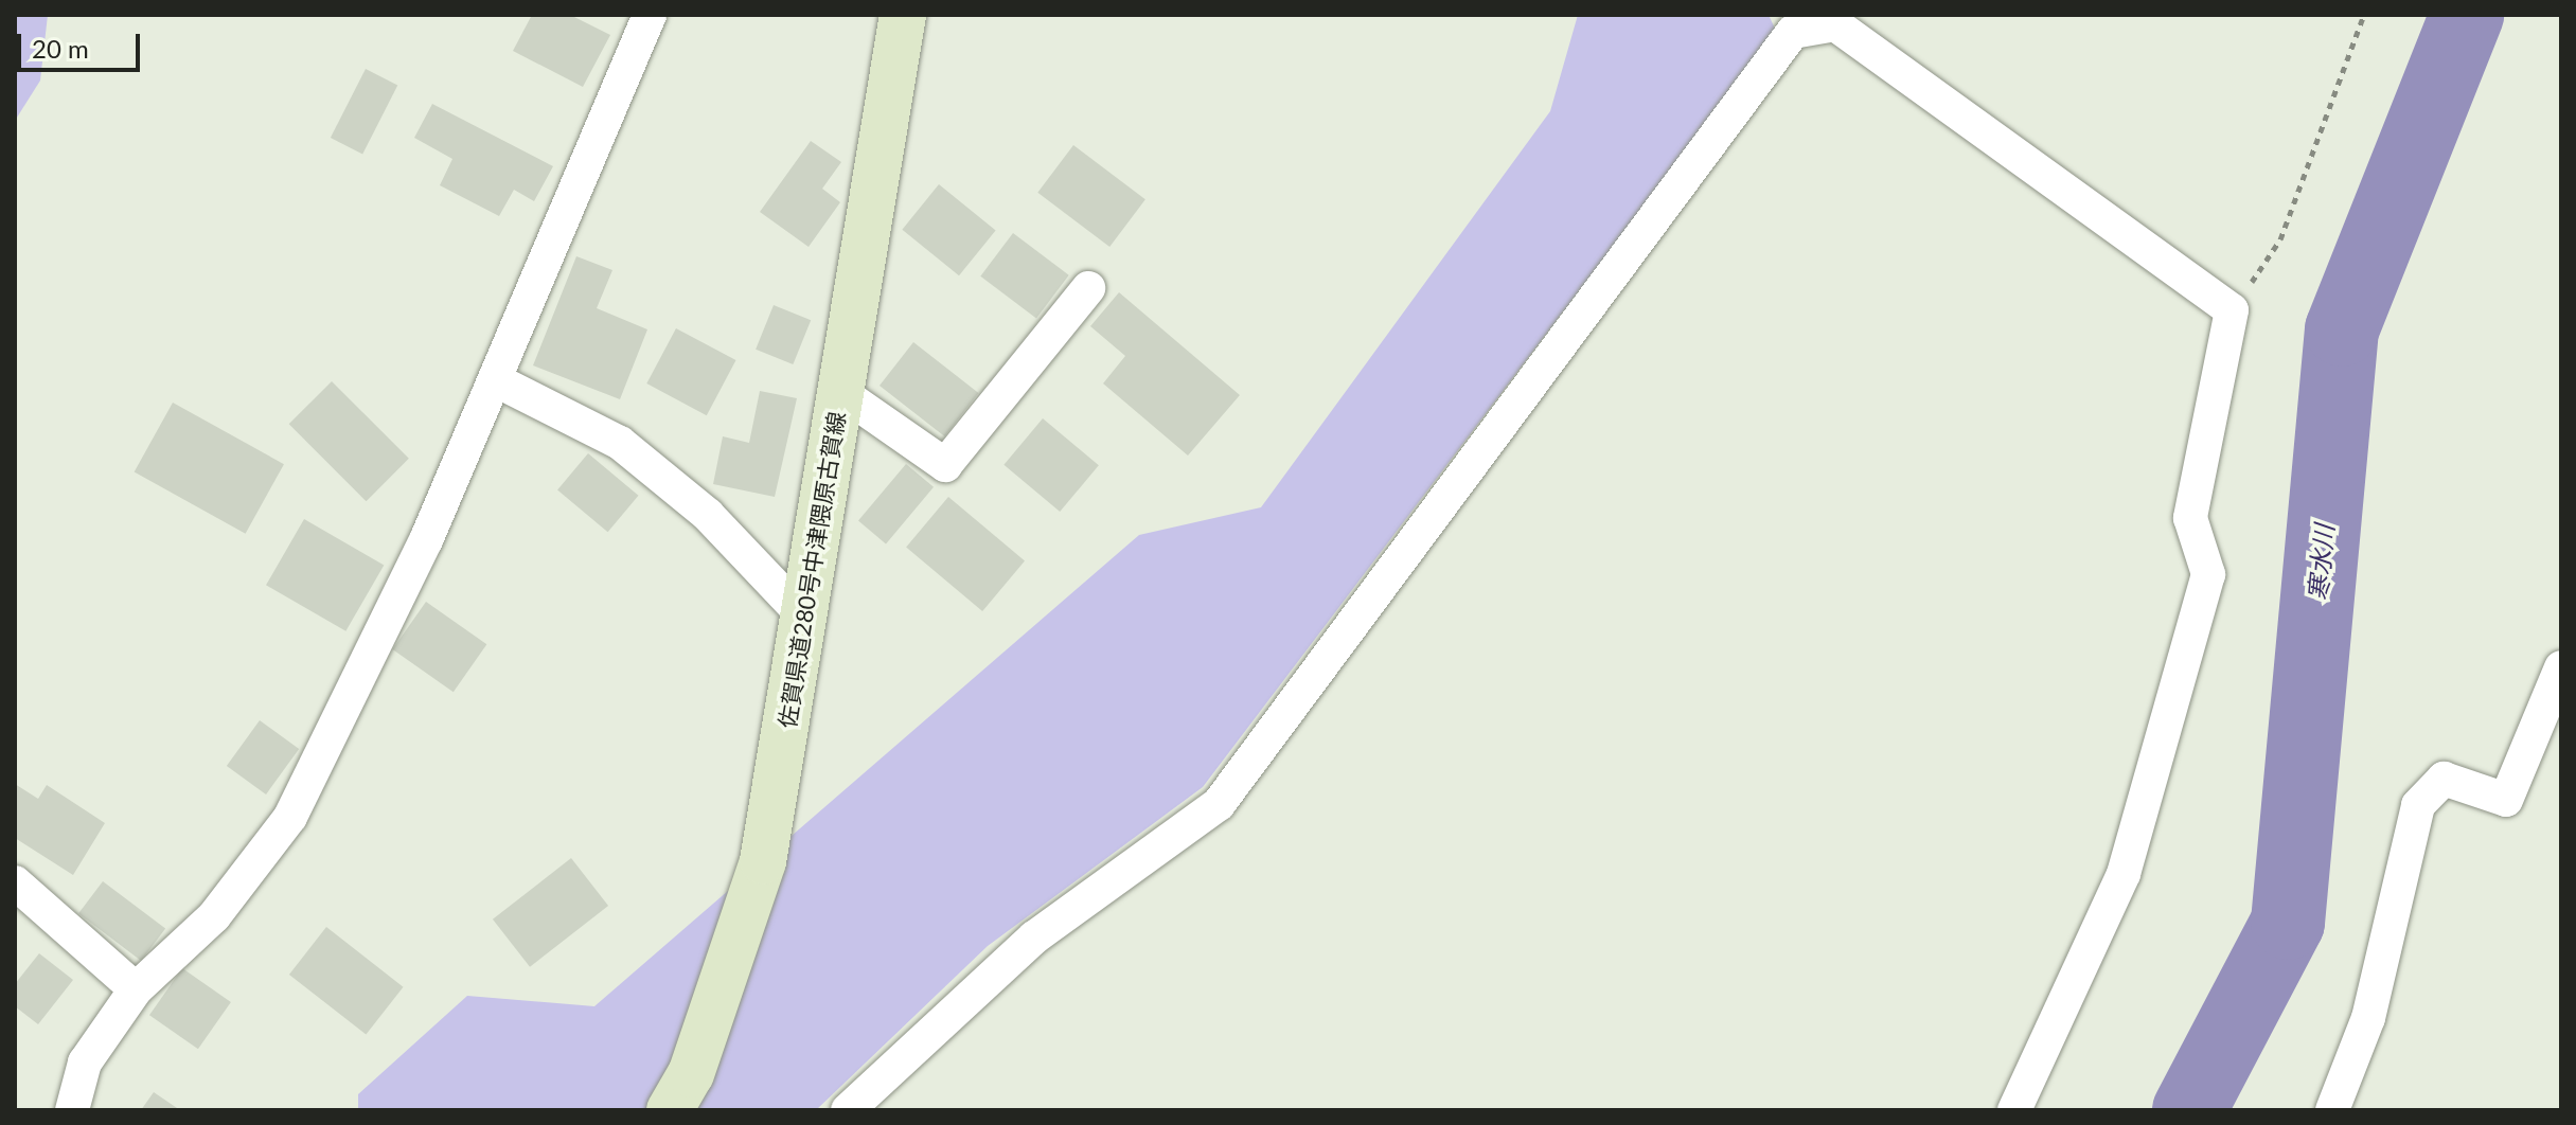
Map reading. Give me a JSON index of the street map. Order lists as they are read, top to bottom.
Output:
{
  "streets": {
    "main road": ["佐賀県道280号中津隈原古賀線"]
  },
  "water": ["寒水川"],
  "scale_bar": "20 m"
}
